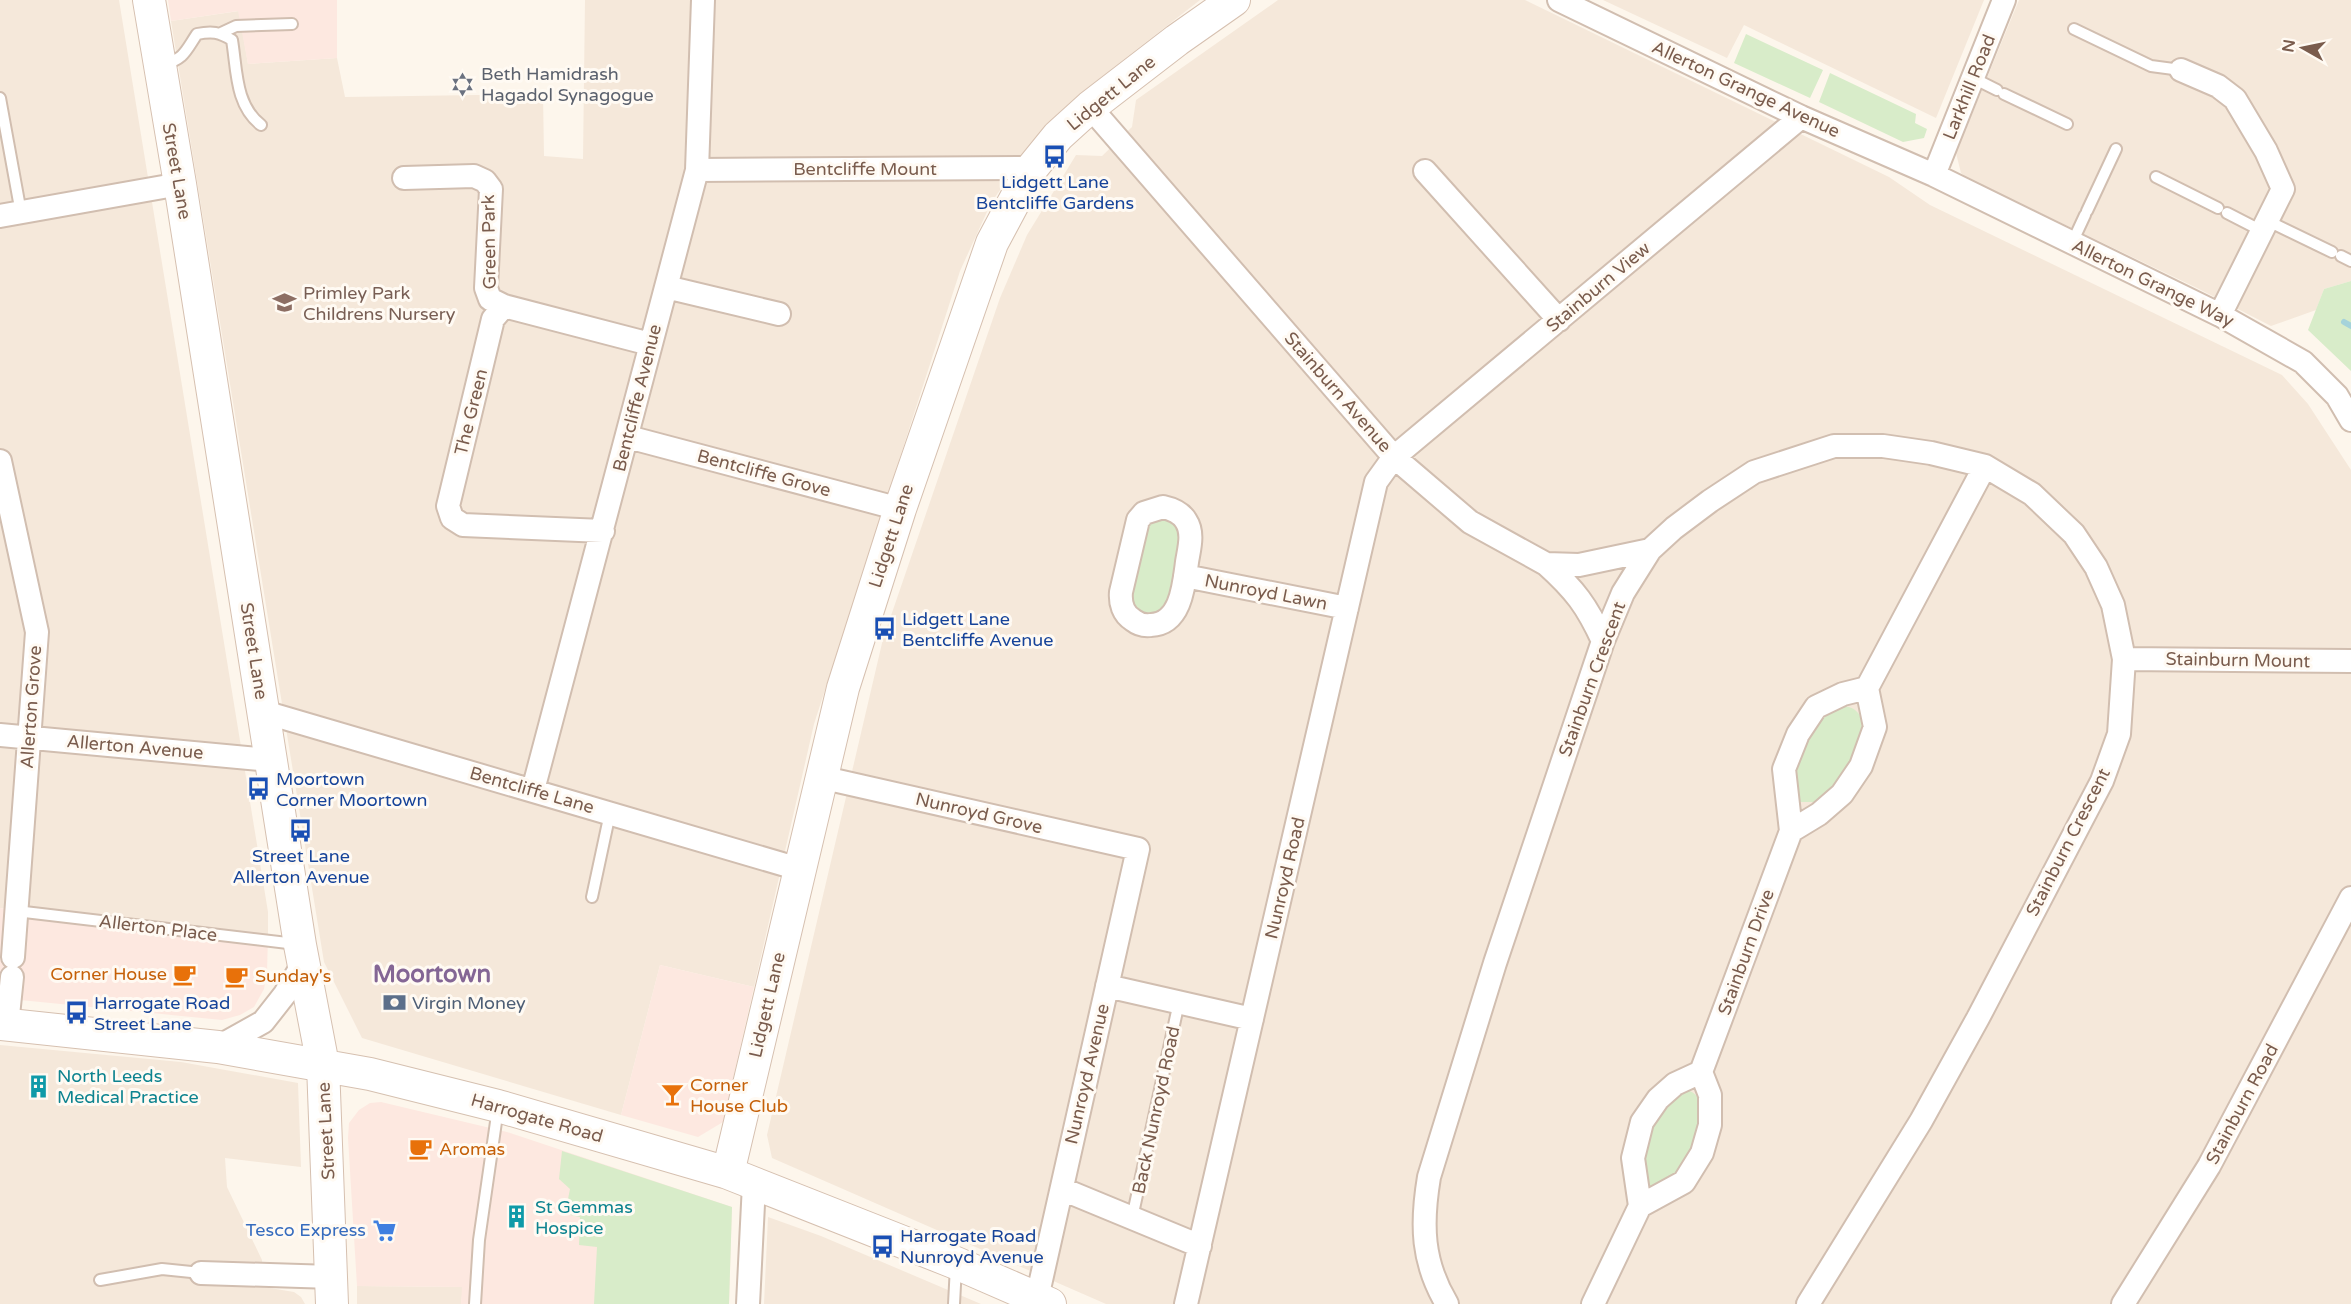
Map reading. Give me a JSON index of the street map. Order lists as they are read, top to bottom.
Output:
{
  "streets": {
    "street": [
      "Larkhill Road",
      "Allerton Grange Avenue",
      "Lidgett Lane",
      "Bentcliffe Mount",
      "Street Lane",
      "Green Park",
      "Allerton Grange Way",
      "Stainburn View",
      "Stainburn Avenue",
      "Bentcliffe Avenue",
      "The Green",
      "Bentcliffe Grove",
      "Nunroyd Lawn",
      "Stainburn Mount",
      "Stainburn Crescent",
      "Allerton Grove",
      "Allerton Avenue",
      "Bentcliffe Lane",
      "Nunroyd Grove",
      "Nunroyd Road",
      "Stainburn Drive",
      "Nunroyd Avenue",
      "Stainburn Road",
      "Harrogate Road"
    ],
    "lane": ["Allerton Place", "Back Nunroyd Road"]
  },
  "crossings": [
    ["Larkhill Road", "Allerton Grange Avenue"],
    ["Larkhill Road", "Allerton Grange Way"],
    ["Allerton Grange Avenue", "Allerton Grange Way"],
    ["Allerton Grange Avenue", "Stainburn View"],
    ["Lidgett Lane", "Bentcliffe Mount"],
    ["Lidgett Lane", "Stainburn Avenue"],
    ["Lidgett Lane", "Bentcliffe Grove"],
    ["Lidgett Lane", "Bentcliffe Lane"],
    ["Lidgett Lane", "Nunroyd Grove"],
    ["Lidgett Lane", "Harrogate Road"],
    ["Bentcliffe Mount", "Bentcliffe Avenue"],
    ["Street Lane", "Allerton Avenue"],
    ["Street Lane", "Bentcliffe Lane"],
    ["Street Lane", "Allerton Place"],
    ["Street Lane", "Harrogate Road"],
    ["Green Park", "The Green"],
    ["Stainburn View", "Stainburn Avenue"],
    ["Stainburn View", "Nunroyd Road"],
    ["Stainburn Avenue", "Stainburn Crescent"],
    ["Stainburn Avenue", "Nunroyd Road"],
    ["Bentcliffe Avenue", "The Green"],
    ["Bentcliffe Avenue", "Bentcliffe Grove"],
    ["Bentcliffe Avenue", "Bentcliffe Lane"],
    ["Nunroyd Lawn", "Nunroyd Road"],
    ["Stainburn Mount", "Stainburn Crescent"],
    ["Allerton Grove", "Allerton Avenue"],
    ["Allerton Grove", "Allerton Place"],
    ["Allerton Grove", "Harrogate Road"],
    ["Nunroyd Grove", "Nunroyd Avenue"],
    ["Nunroyd Avenue", "Harrogate Road"]
  ],
  "districts": ["Moortown"],
  "places": {
    "synagogue": ["Beth Hamidrash Hagadol Synagogue"],
    "bus stop": [
      "Lidgett Lane Bentcliffe Gardens",
      "Lidgett Lane Bentcliffe Avenue",
      "Moortown Corner Moortown",
      "Street Lane Allerton Avenue",
      "Harrogate Road Street Lane",
      "Harrogate Road Nunroyd Avenue"
    ],
    "school or university": ["Primley Park Childrens Nursery"],
    "cafe": ["Corner House", "Sunday's", "Aromas"],
    "bank": ["Virgin Money"],
    "building": ["North Leeds Medical Practice", "St Gemmas Hospice"],
    "bar": ["Corner House Club"],
    "supermarket": ["Tesco Express"]
  },
  "north": "left"
}
